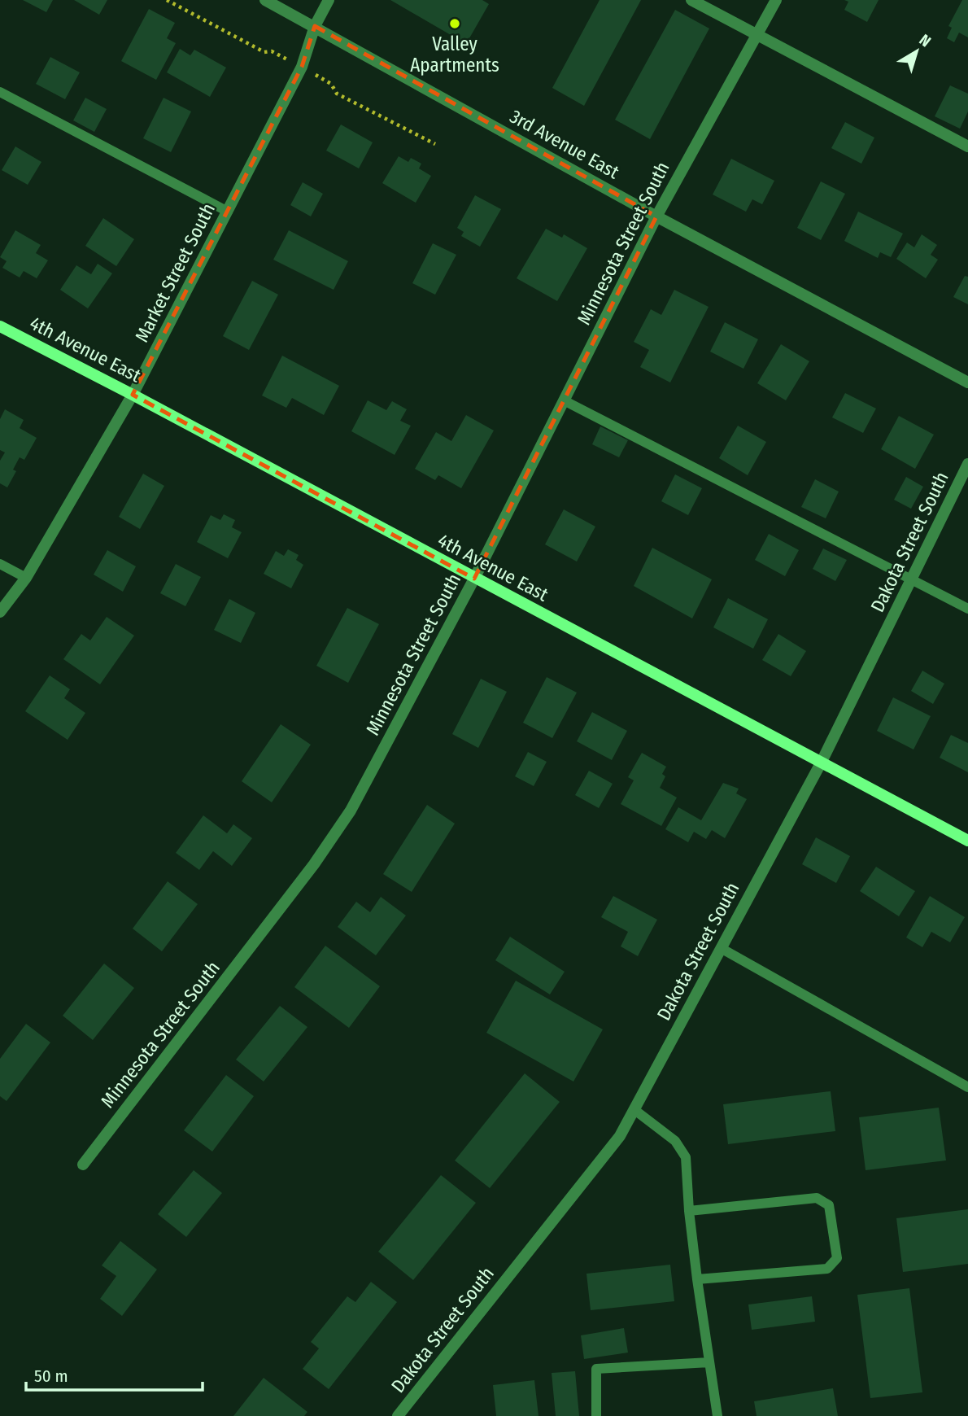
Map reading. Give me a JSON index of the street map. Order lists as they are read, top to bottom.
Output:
{
  "streets": {
    "street": [
      "3rd Avenue East",
      "Minnesota Street South",
      "Market Street South",
      "4th Avenue East",
      "Dakota Street South"
    ]
  },
  "crossings": [
    ["3rd Avenue East", "Minnesota Street South"],
    ["3rd Avenue East", "Market Street South"],
    ["Minnesota Street South", "4th Avenue East"],
    ["Market Street South", "4th Avenue East"],
    ["4th Avenue East", "Dakota Street South"]
  ],
  "places": ["Valley Apartments"],
  "scale_bar": "50 m",
  "north": "top right"
}
